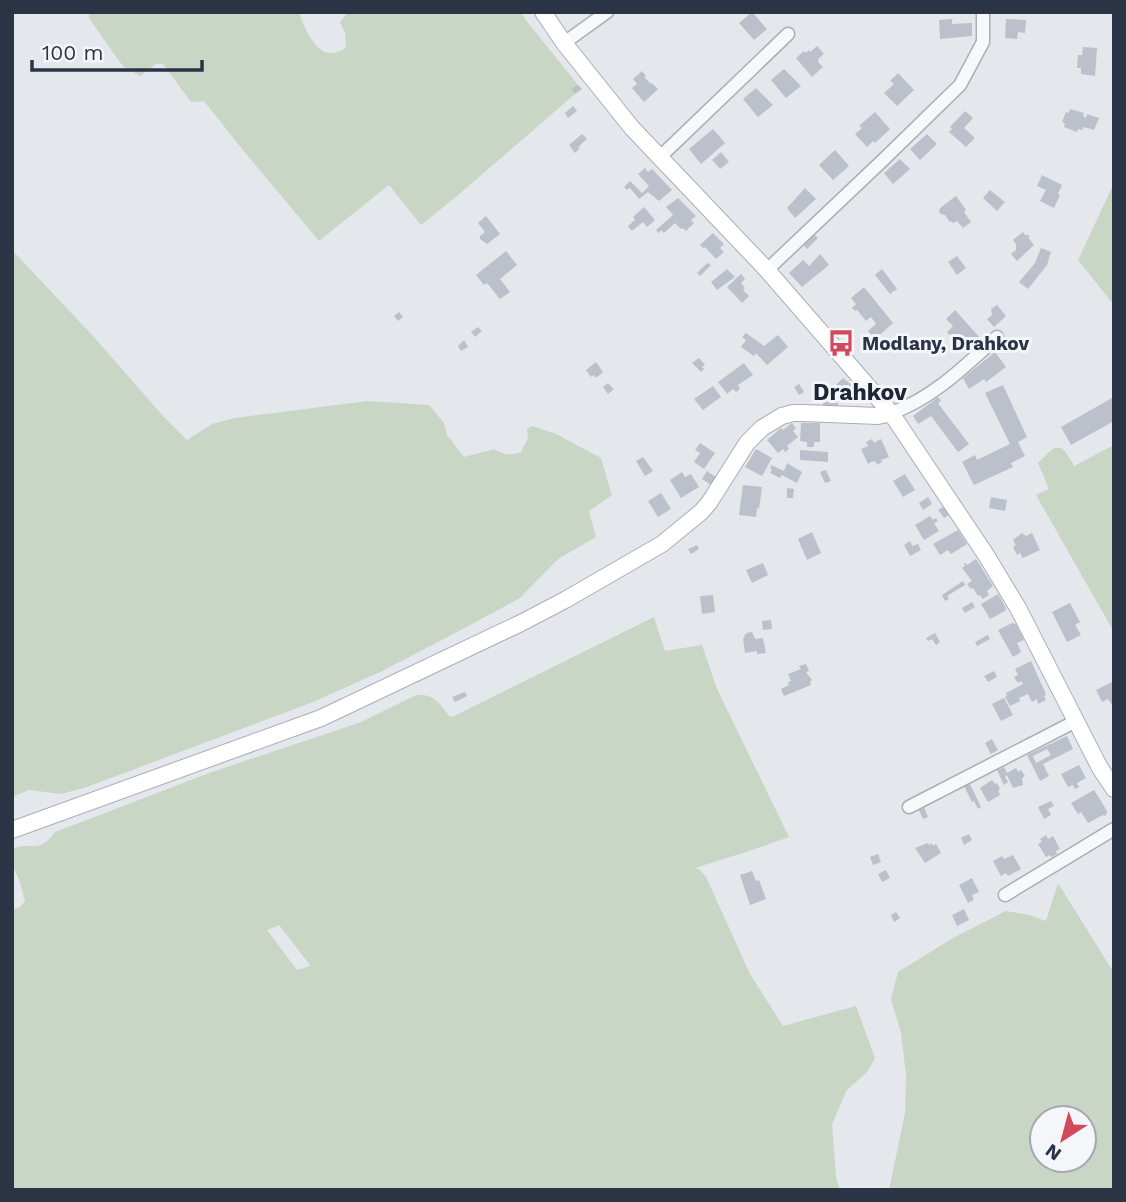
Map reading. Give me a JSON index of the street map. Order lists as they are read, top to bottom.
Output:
{
  "districts": ["Drahkov"],
  "places": {
    "bus stop": ["Modlany, Drahkov"]
  },
  "scale_bar": "100 m",
  "north": "bottom left"
}
